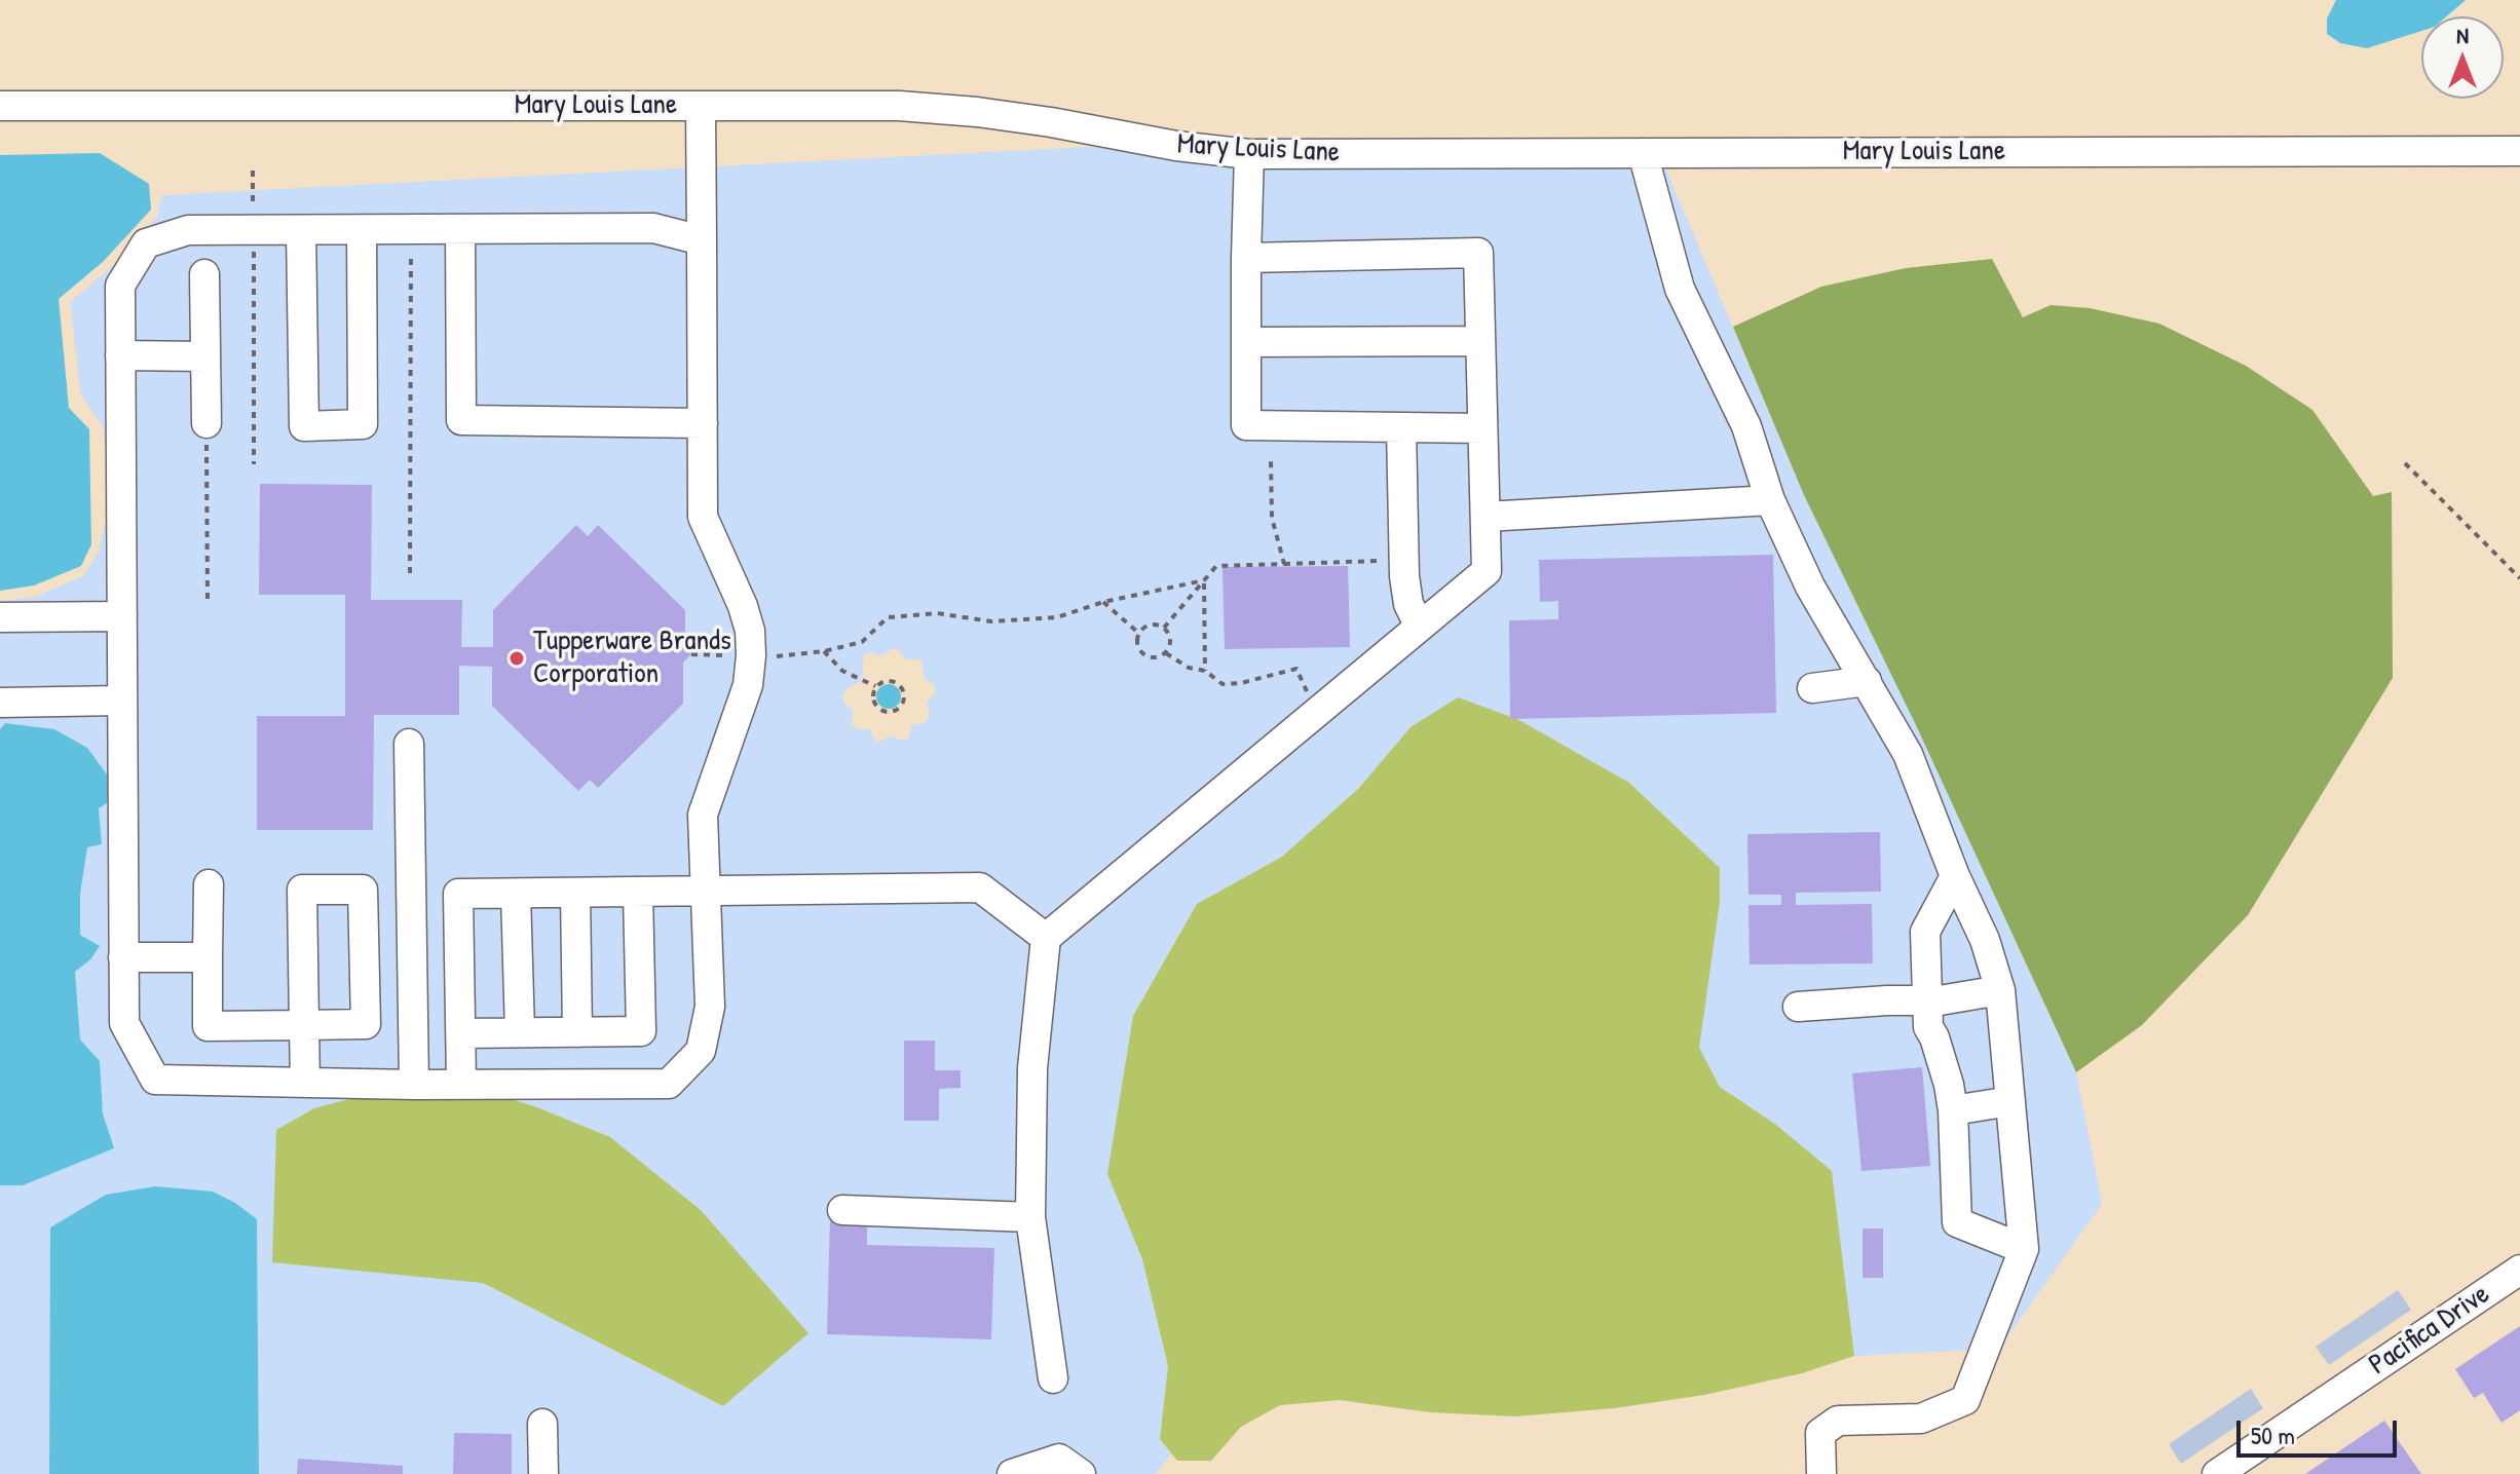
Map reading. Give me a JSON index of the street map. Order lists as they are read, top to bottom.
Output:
{
  "streets": {
    "street": ["Mary Louis Lane", "Pacifica Drive"]
  },
  "places": ["Tupperware Brands Corporation"],
  "scale_bar": "50 m",
  "north": "top"
}
